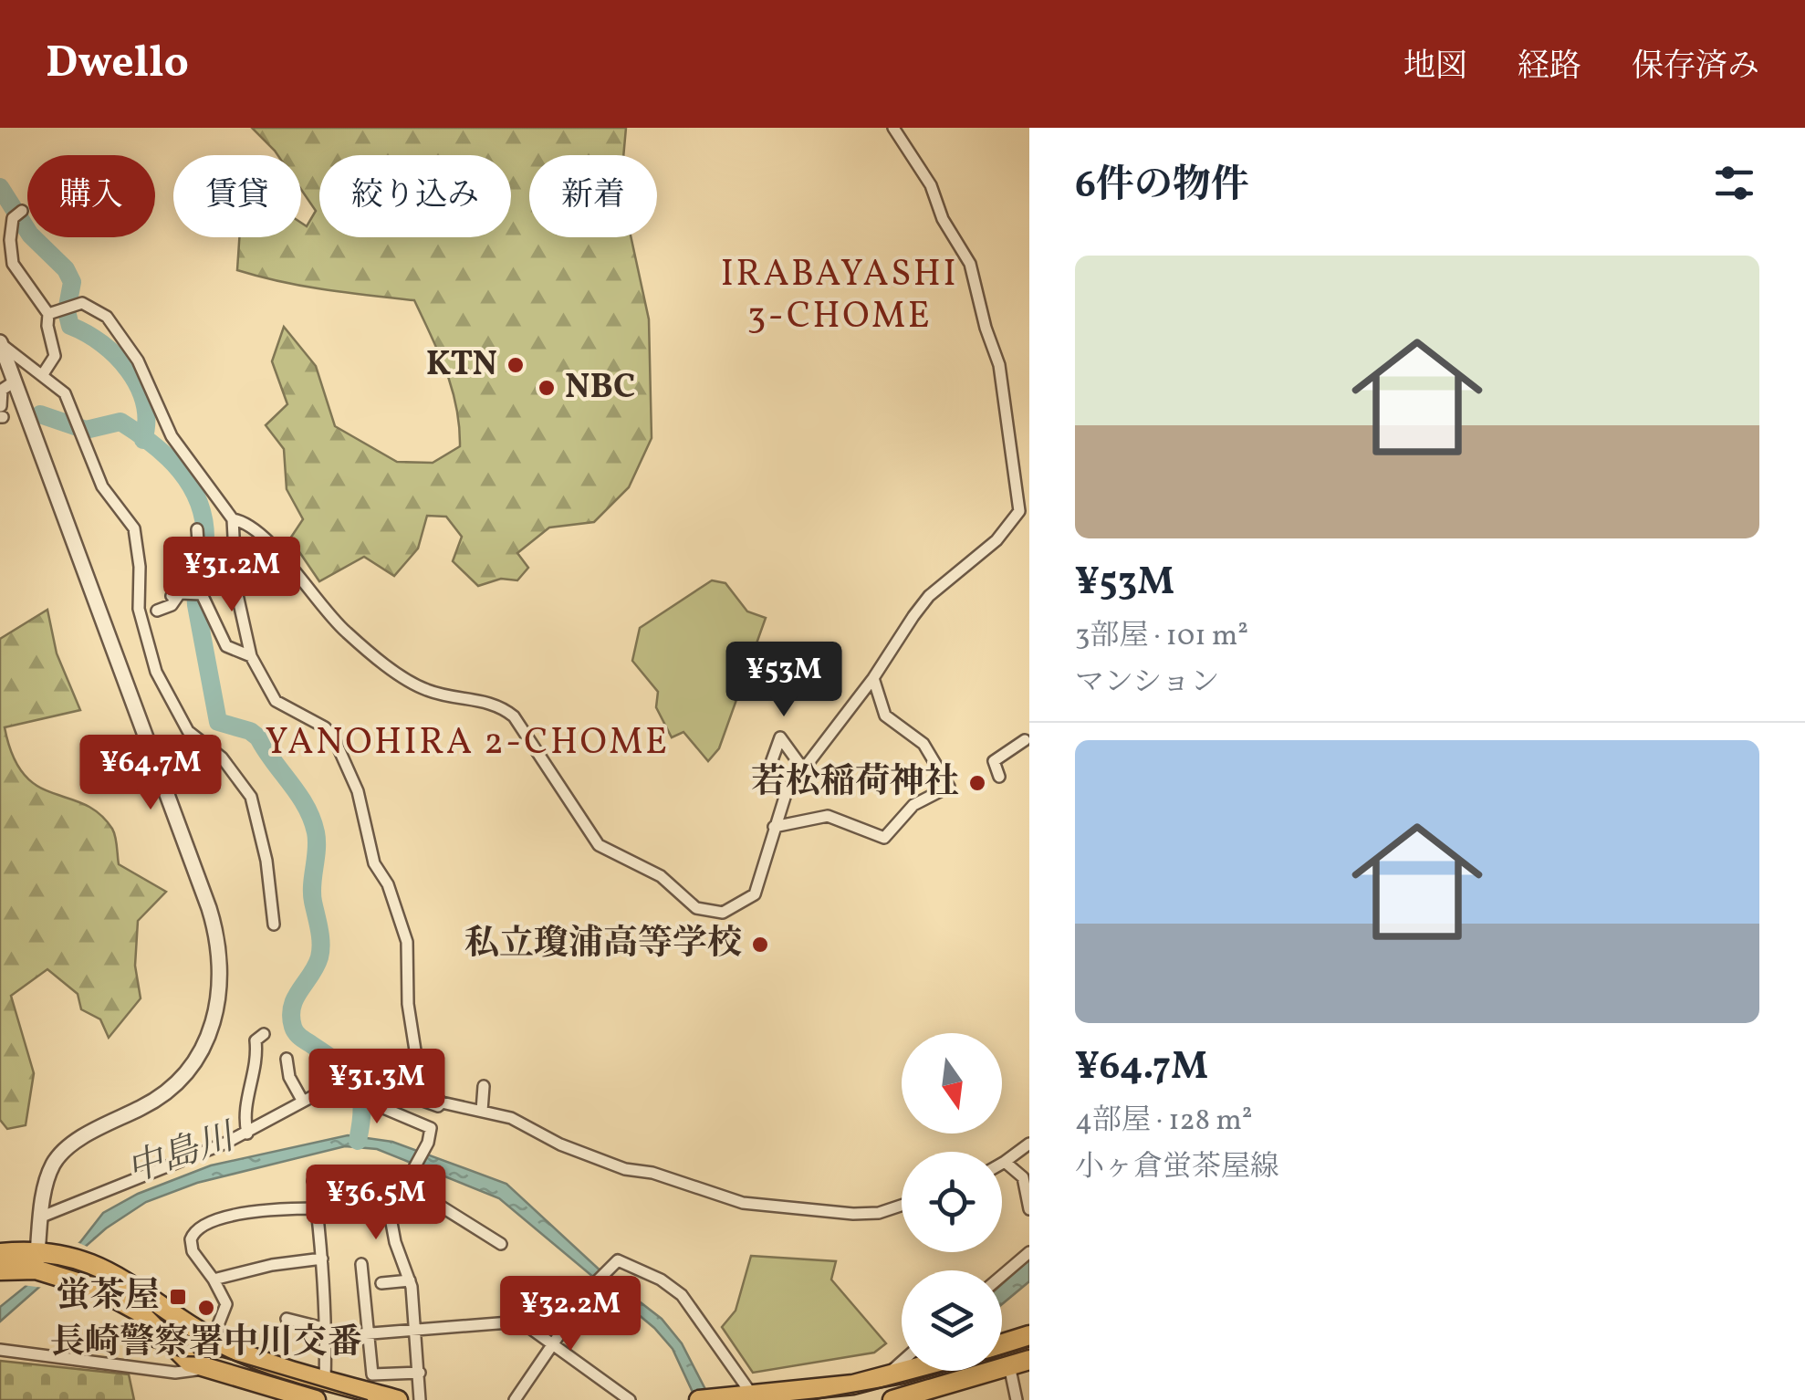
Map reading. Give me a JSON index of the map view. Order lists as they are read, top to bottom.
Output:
{
  "districts": ["IRABAYASHI 3-CHOME", "YANOHIRA 2-CHOME"],
  "water": ["中島川"],
  "places": {
    "other": [
      "KTN",
      "NBC",
      "若松稲荷神社",
      "私立瓊浦高等学校",
      "長崎警察署中川交番"
    ],
    "transit": ["蛍茶屋"]
  },
  "north": "bottom",
  "page": {
    "header": "Dwello",
    "nav": ["地図", "経路", "保存済み"],
    "heading": "6件の物件",
    "chip": [
      "購入",
      "賃貸",
      "絞り込み",
      "新着"
    ],
    "list": [
      {
        "name": "¥53M",
        "note": "3部屋 · 101 m² · マンション"
      },
      {
        "name": "¥64.7M",
        "note": "4部屋 · 128 m² · 小ヶ倉蛍茶屋線"
      }
    ],
    "price": [
      "¥31.2M",
      "¥53M",
      "¥64.7M",
      "¥31.3M",
      "¥36.5M",
      "¥32.2M"
    ]
  }
}
